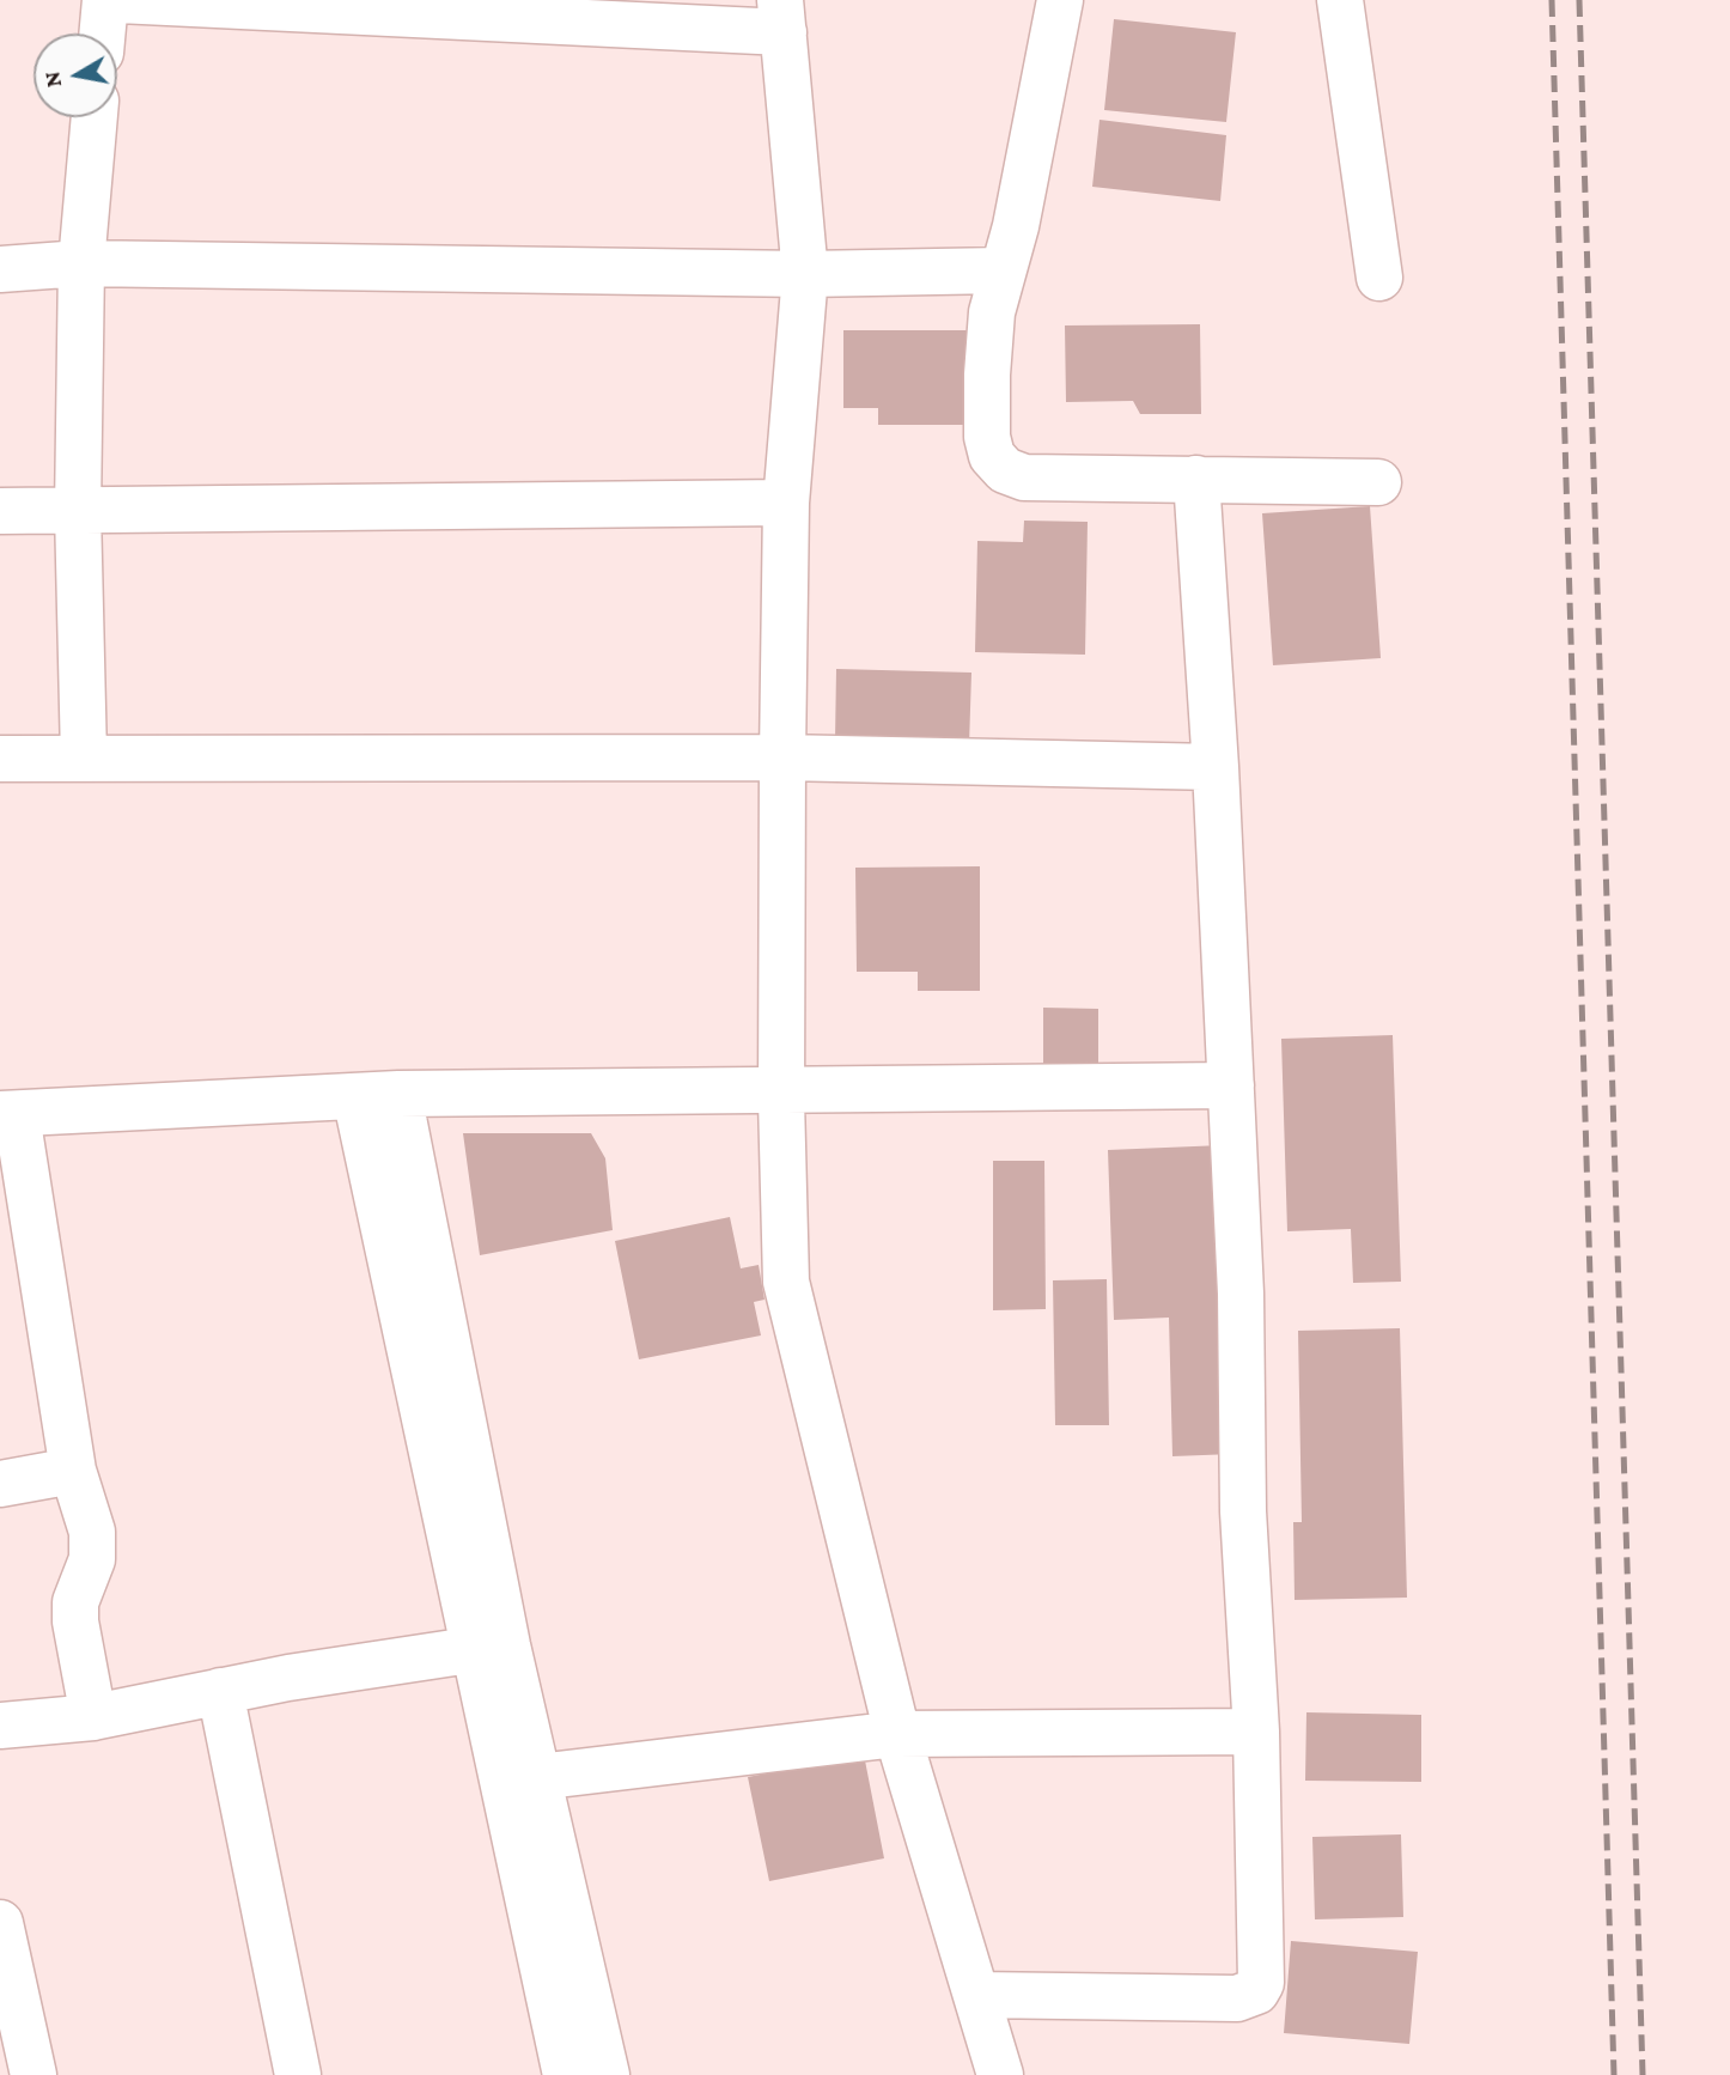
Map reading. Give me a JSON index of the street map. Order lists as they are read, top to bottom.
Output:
{
  "north": "left"
}
